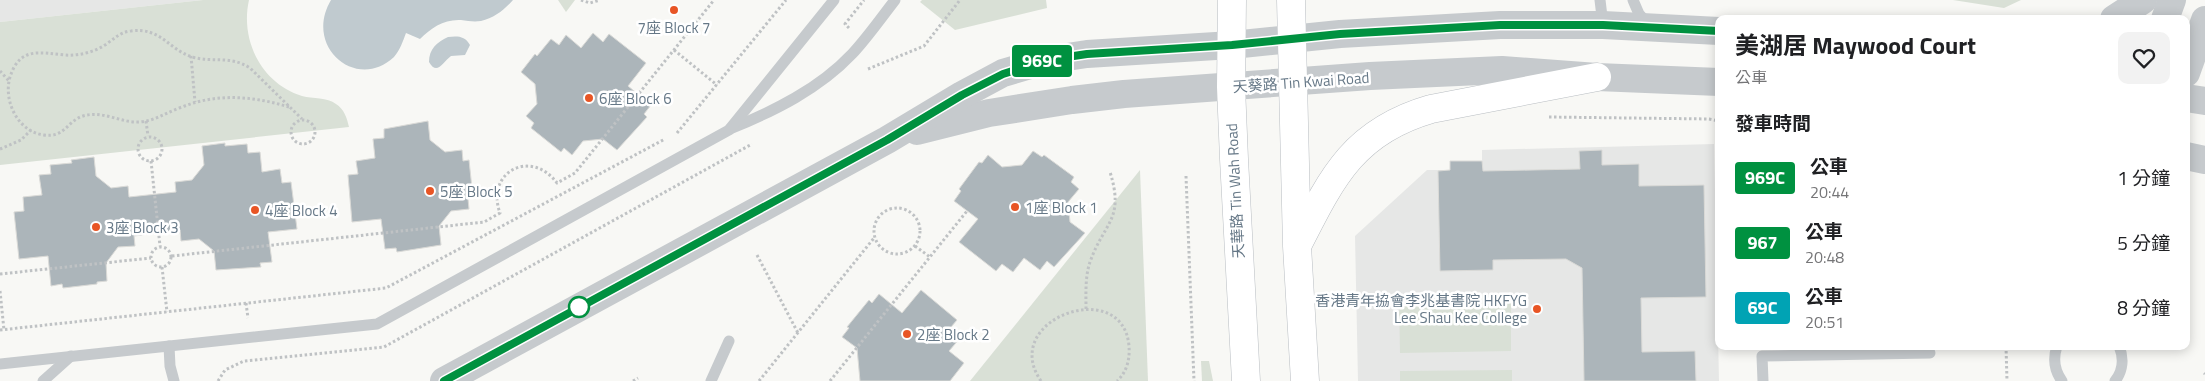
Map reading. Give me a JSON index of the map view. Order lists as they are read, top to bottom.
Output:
{
  "streets": {
    "main road": ["天華路 Tin Wah Road"],
    "street": ["天葵路 Tin Kwai Road"]
  },
  "crossings": [
    ["天葵路 Tin Kwai Road", "天華路 Tin Wah Road"]
  ],
  "places": [
    "7座 Block 7",
    "6座 Block 6",
    "5座 Block 5",
    "1座 Block 1",
    "4座 Block 4",
    "3座 Block 3",
    "香港青年拹會李兆基書院 HKFYG Lee Shau Kee College",
    "2座 Block 2"
  ],
  "lines": ["bus line 969C"],
  "page": {
    "on_map": "969C",
    "heading": [
      ["美湖居 Maywood Court", "公車"],
      "發車時間"
    ],
    "list": [
      {
        "mark": "969C",
        "name": "公車",
        "note": "20:44",
        "value": "1 分鐘"
      },
      {
        "mark": "967",
        "name": "公車",
        "note": "20:48",
        "value": "5 分鐘"
      },
      {
        "mark": "69C",
        "name": "公車",
        "note": "20:51",
        "value": "8 分鐘"
      }
    ]
  }
}
